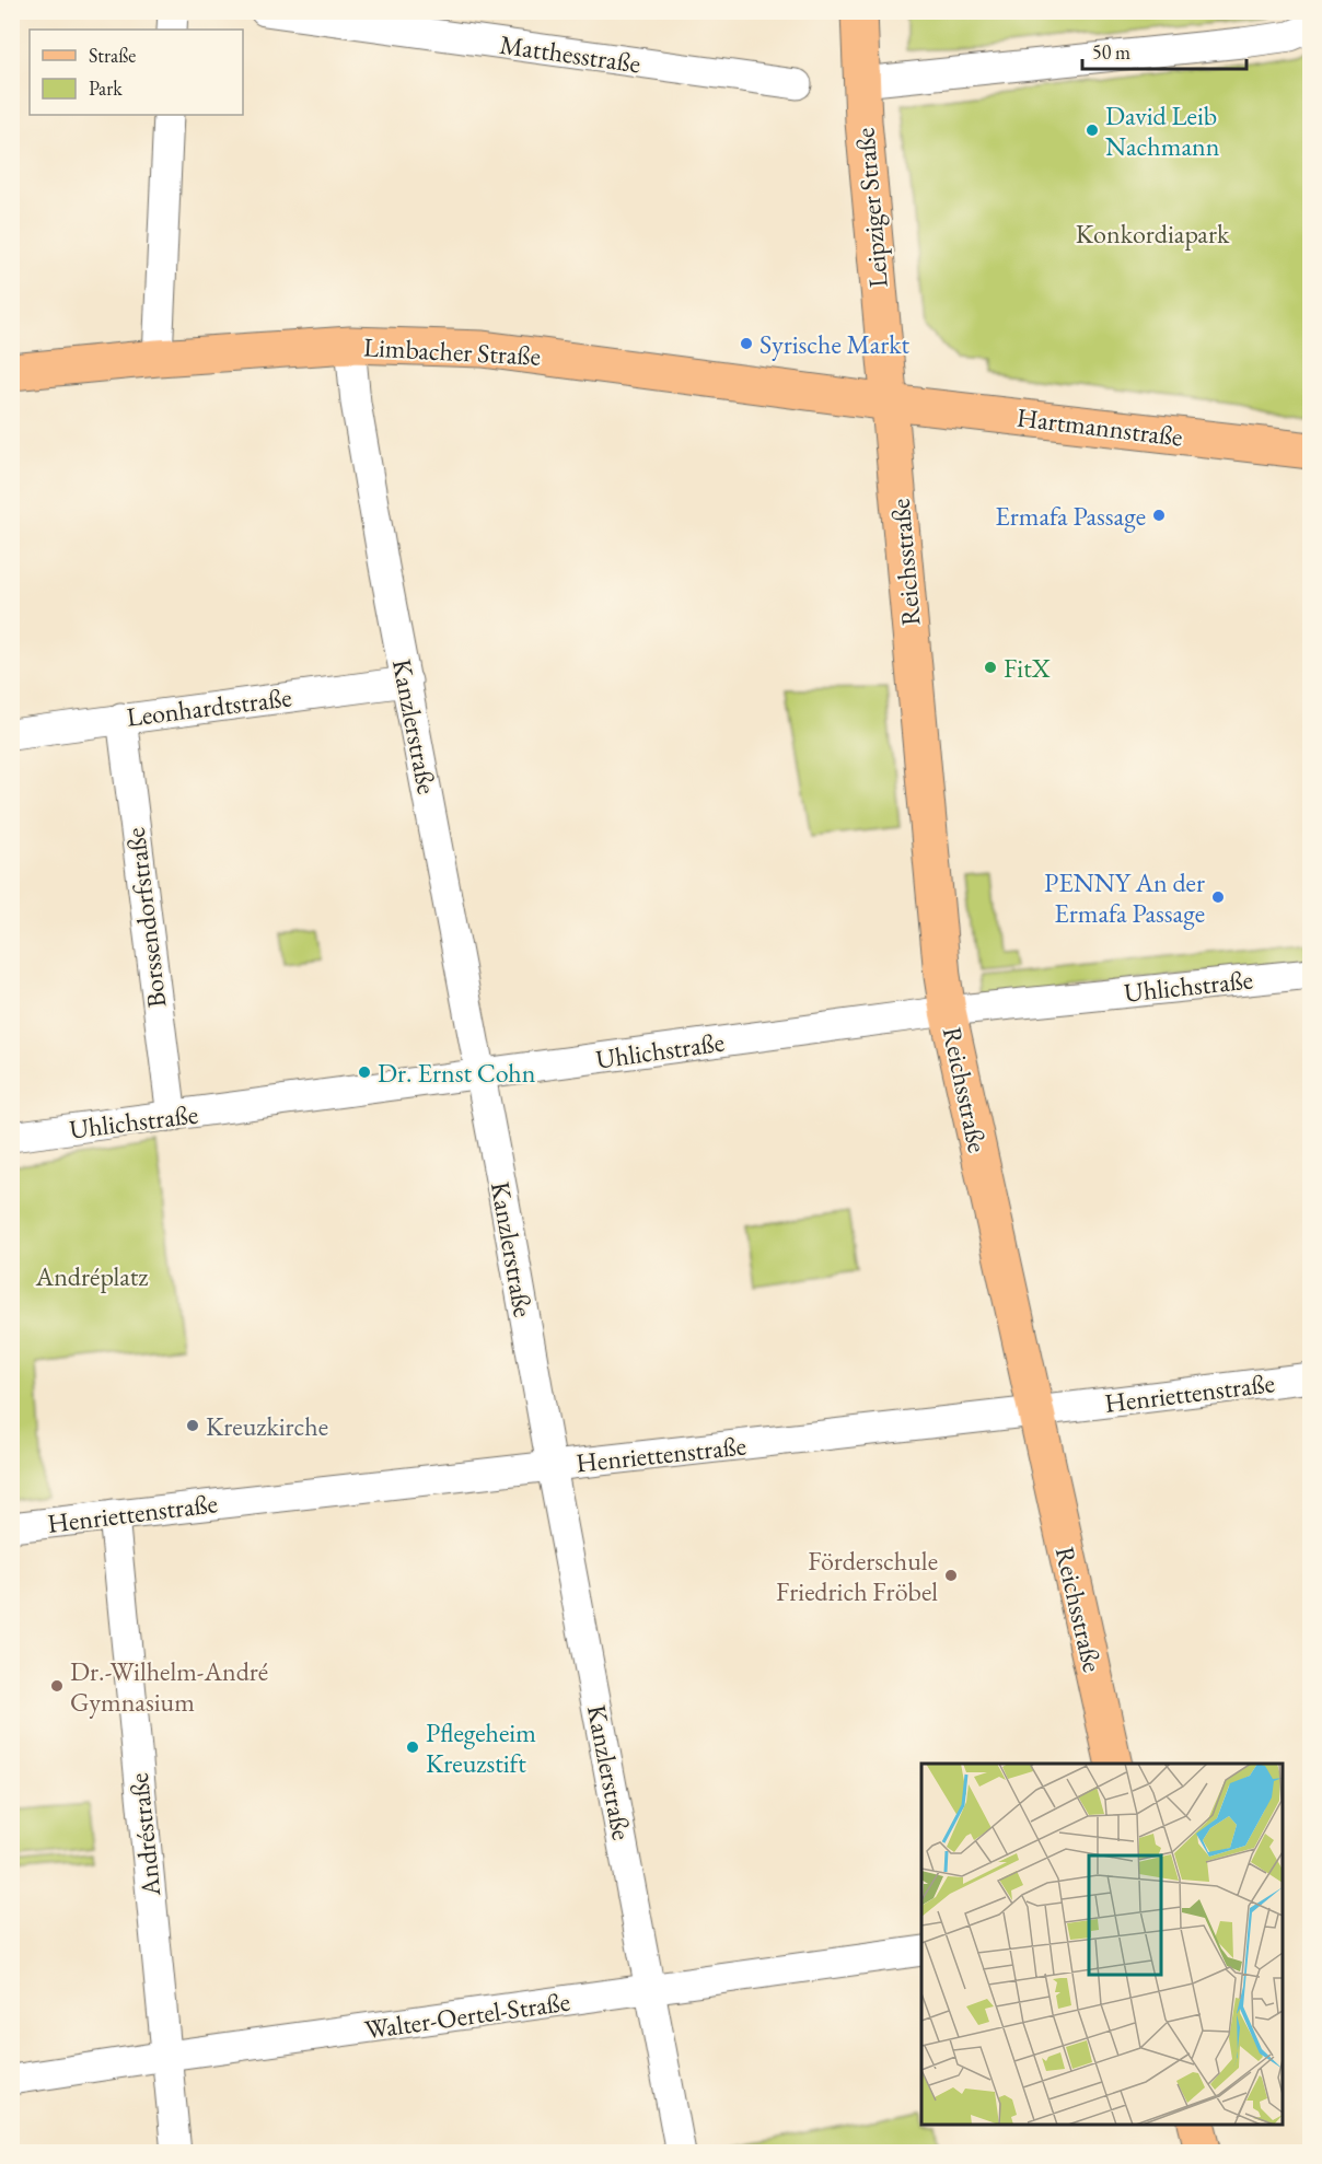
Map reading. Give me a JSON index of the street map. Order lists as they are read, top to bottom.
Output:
{
  "streets": {
    "main road": [
      "Leipziger Straße",
      "Limbacher Straße",
      "Hartmannstraße",
      "Reichsstraße"
    ],
    "street": [
      "Matthesstraße",
      "Leonhardtstraße",
      "Kanzlerstraße",
      "Borssendorfstraße",
      "Uhlichstraße",
      "Henriettenstraße",
      "Andréstraße",
      "Walter-Oertel-Straße"
    ]
  },
  "crossings": [
    ["Leipziger Straße", "Limbacher Straße"],
    ["Leipziger Straße", "Hartmannstraße"],
    ["Leipziger Straße", "Reichsstraße"],
    ["Limbacher Straße", "Hartmannstraße"],
    ["Limbacher Straße", "Reichsstraße"],
    ["Limbacher Straße", "Kanzlerstraße"],
    ["Hartmannstraße", "Reichsstraße"],
    ["Reichsstraße", "Uhlichstraße"],
    ["Reichsstraße", "Henriettenstraße"],
    ["Leonhardtstraße", "Kanzlerstraße"],
    ["Leonhardtstraße", "Borssendorfstraße"],
    ["Kanzlerstraße", "Uhlichstraße"],
    ["Kanzlerstraße", "Henriettenstraße"],
    ["Kanzlerstraße", "Walter-Oertel-Straße"],
    ["Borssendorfstraße", "Uhlichstraße"],
    ["Henriettenstraße", "Andréstraße"],
    ["Andréstraße", "Walter-Oertel-Straße"]
  ],
  "parks": ["Konkordiapark", "Andréplatz"],
  "places": [
    "David Leib Nachmann",
    "Syrische Markt",
    "Ermafa Passage",
    "FitX",
    "PENNY An der Ermafa Passage",
    "Dr. Ernst Cohn",
    "Kreuzkirche",
    "Förderschule Friedrich Fröbel",
    "Dr.-Wilhelm-André Gymnasium",
    "Pflegeheim Kreuzstift"
  ],
  "legend": ["Straße", "Park"],
  "scale_bar": "50 m"
}
